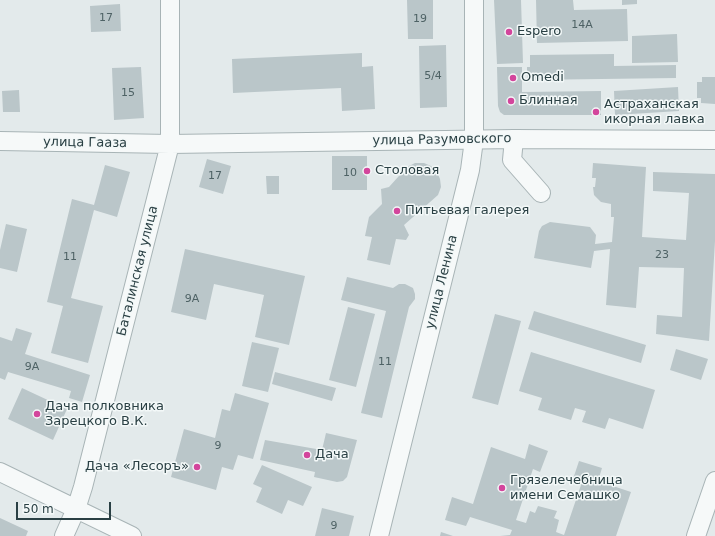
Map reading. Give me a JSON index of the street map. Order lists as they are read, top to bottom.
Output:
{
  "streets": {
    "street": [
      "улица Разумовского",
      "улица Гааза",
      "Баталинская улица",
      "улица Ленина"
    ]
  },
  "crossings": [
    ["улица Разумовского", "улица Гааза"],
    ["улица Разумовского", "Баталинская улица"],
    ["улица Разумовского", "улица Ленина"],
    ["улица Гааза", "Баталинская улица"]
  ],
  "places": [
    "Espero",
    "Omedi",
    "Блинная",
    "Астраханская икорная лавка",
    "Столовая",
    "Питьевая галерея",
    "Дача полковника Зарецкого В.К.",
    "Дача",
    "Дача «Лесоръ»",
    "Грязелечебница имени Семашко"
  ],
  "house_numbers": [
    "17",
    "19",
    "14А",
    "5/4",
    "15",
    "10",
    "17",
    "23",
    "11",
    "9А",
    "11",
    "9А",
    "9",
    "9"
  ],
  "scale_bar": "50 m"
}
